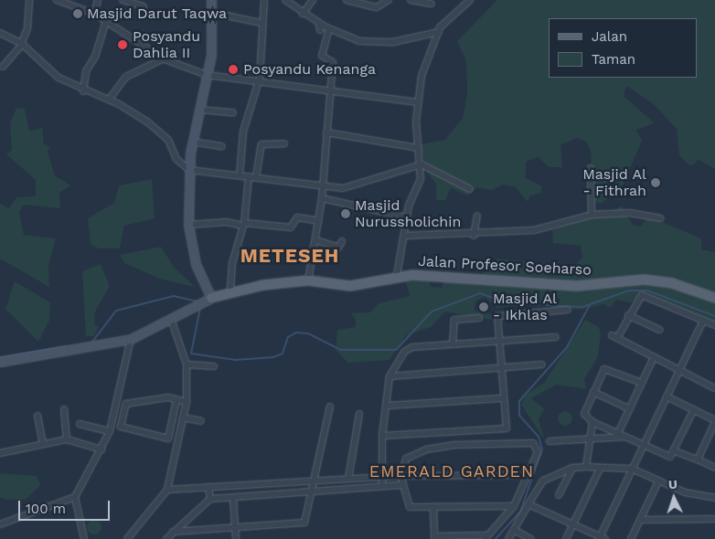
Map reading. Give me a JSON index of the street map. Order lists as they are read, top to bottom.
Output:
{
  "streets": {
    "main road": ["Jalan Profesor Soeharso"]
  },
  "districts": ["METESEH", "EMERALD GARDEN"],
  "places": [
    "Masjid Darut Taqwa",
    "Posyandu Dahlia II",
    "Posyandu Kenanga",
    "Masjid Al - Fithrah",
    "Masjid Nurussholichin",
    "Masjid Al - Ikhlas"
  ],
  "legend": ["Jalan", "Taman"],
  "scale_bar": "100 m",
  "north": "top"
}
